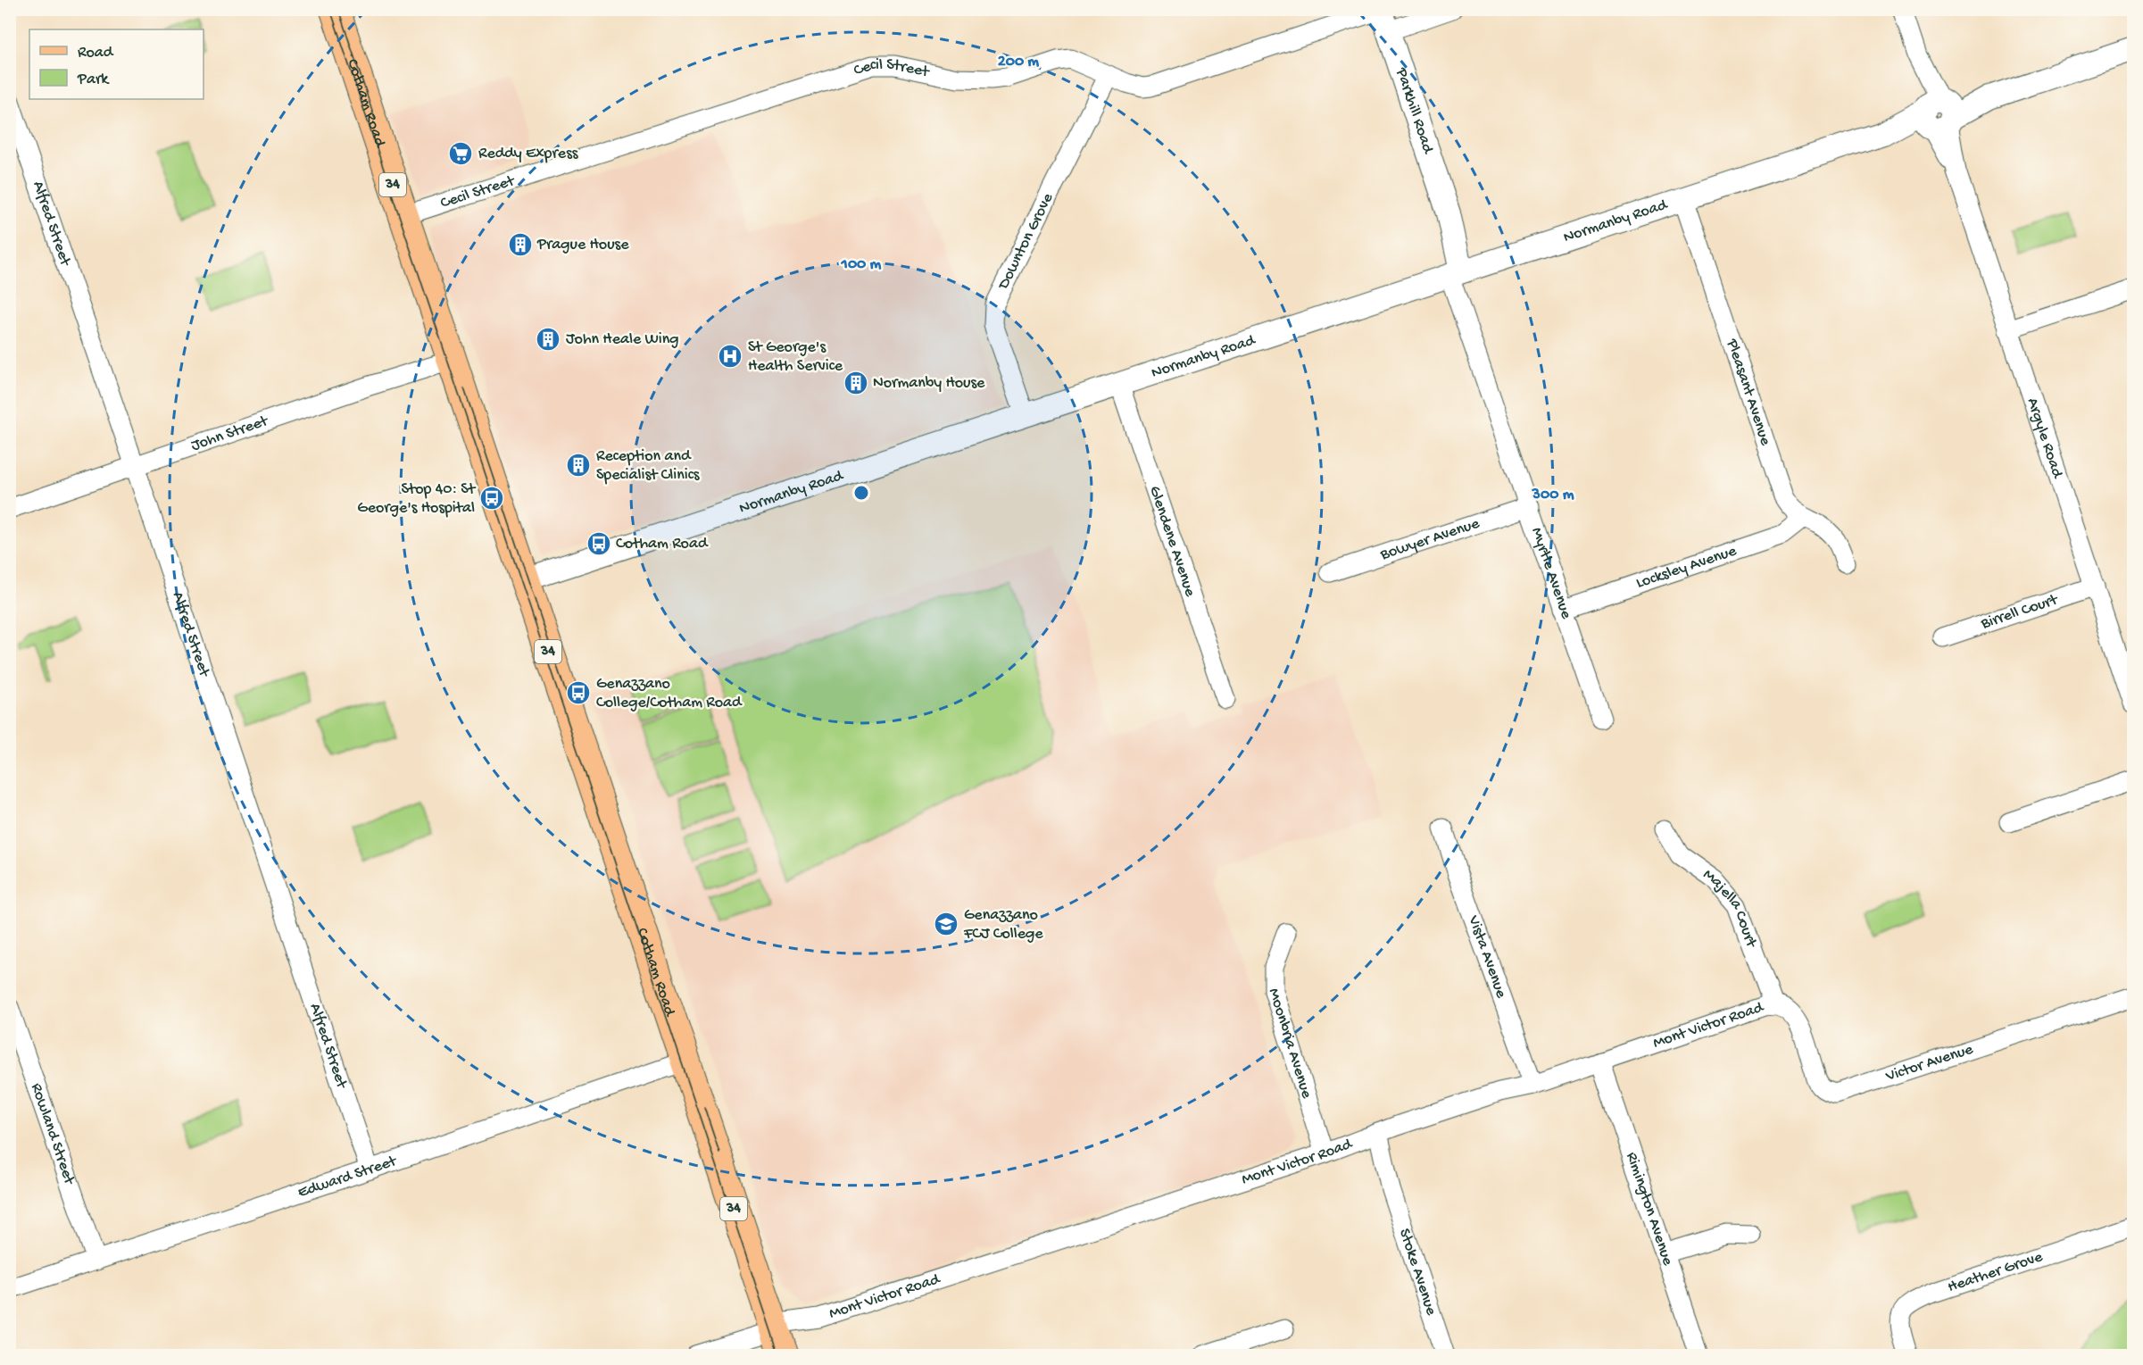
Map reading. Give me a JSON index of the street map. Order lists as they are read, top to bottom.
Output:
{
  "streets": {
    "main road": ["Cotham Road", "34"],
    "street": [
      "Cecil Street",
      "Parkhill Road",
      "Normanby Road",
      "Alfred Street",
      "Downton Grove",
      "Pleasant Avenue",
      "John Street",
      "Argyle Road",
      "Bowyer Avenue",
      "Glendene Avenue",
      "Locksley Avenue",
      "Myrtle Avenue",
      "Birrell Court",
      "Majella Court",
      "Vista Avenue",
      "Mont Victor Road",
      "Moonbria Avenue",
      "Victor Avenue",
      "Rowland Street",
      "Edward Street",
      "Rimington Avenue",
      "Stoke Avenue",
      "Heather Grove"
    ]
  },
  "crossings": [
    ["Cecil Street", "Cotham Road"],
    ["Cecil Street", "Parkhill Road"],
    ["Cecil Street", "Downton Grove"],
    ["Cotham Road", "Normanby Road"],
    ["Cotham Road", "John Street"],
    ["Cotham Road", "Mont Victor Road"],
    ["Cotham Road", "Edward Street"],
    ["Parkhill Road", "Normanby Road"],
    ["Parkhill Road", "Myrtle Avenue"],
    ["Normanby Road", "Downton Grove"],
    ["Normanby Road", "Pleasant Avenue"],
    ["Normanby Road", "Argyle Road"],
    ["Normanby Road", "Glendene Avenue"],
    ["Normanby Road", "Myrtle Avenue"],
    ["Alfred Street", "John Street"],
    ["Alfred Street", "Edward Street"],
    ["Pleasant Avenue", "Locksley Avenue"],
    ["Argyle Road", "Birrell Court"],
    ["Bowyer Avenue", "Myrtle Avenue"],
    ["Locksley Avenue", "Myrtle Avenue"],
    ["Majella Court", "Mont Victor Road"],
    ["Majella Court", "Victor Avenue"],
    ["Vista Avenue", "Mont Victor Road"],
    ["Mont Victor Road", "Moonbria Avenue"],
    ["Mont Victor Road", "Victor Avenue"],
    ["Mont Victor Road", "Rimington Avenue"],
    ["Mont Victor Road", "Stoke Avenue"],
    ["Rowland Street", "Edward Street"]
  ],
  "places": {
    "supermarket": ["Reddy Express"],
    "building": [
      "Prague House",
      "John Heale Wing",
      "Normanby House",
      "Reception and Specialist Clinics"
    ],
    "hospital": ["St George's Health Service"],
    "bus stop": ["Stop 40: St George's Hospital", "Cotham Road", "Genazzano College/Cotham Road"],
    "school or university": ["Genazzano FCJ College"]
  },
  "legend": ["Road", "Park"],
  "rings": ["200 m", "100 m", "300 m"]
}
